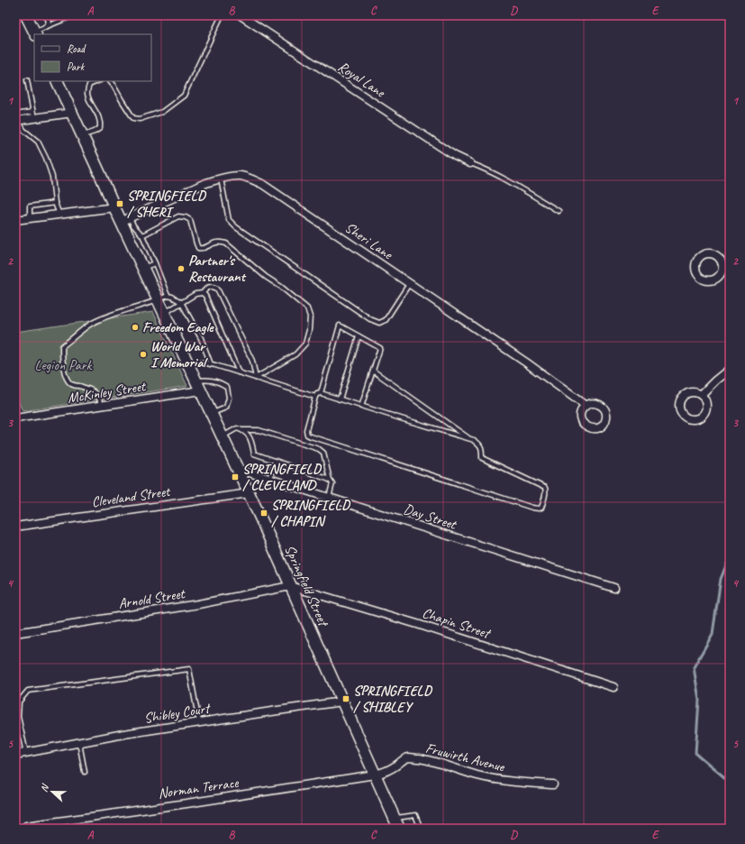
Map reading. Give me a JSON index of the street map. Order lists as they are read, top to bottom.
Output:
{
  "streets": {
    "main road": ["Springfield Street"],
    "street": [
      "Royal Lane",
      "Sheri Lane",
      "McKinley Street",
      "Cleveland Street",
      "Day Street",
      "Arnold Street",
      "Chapin Street",
      "Shibley Court",
      "Fruwirth Avenue",
      "Norman Terrace"
    ]
  },
  "crossings": [
    ["Sheri Lane", "Springfield Street"],
    ["McKinley Street", "Springfield Street"],
    ["Cleveland Street", "Springfield Street"],
    ["Day Street", "Springfield Street"],
    ["Springfield Street", "Arnold Street"],
    ["Springfield Street", "Chapin Street"],
    ["Springfield Street", "Shibley Court"],
    ["Springfield Street", "Fruwirth Avenue"],
    ["Springfield Street", "Norman Terrace"],
    ["Arnold Street", "Chapin Street"],
    ["Fruwirth Avenue", "Norman Terrace"]
  ],
  "parks": ["Legion Park"],
  "places": {
    "transit": [
      "SPRINGFIELD / SHERI",
      "SPRINGFIELD / CLEVELAND",
      "SPRINGFIELD / CHAPIN",
      "SPRINGFIELD / SHIBLEY"
    ],
    "other": ["Partner's Restaurant", "Freedom Eagle", "World War I Memorial"]
  },
  "legend": ["Road", "Park"],
  "north": "left",
  "grid": {
    "columns": [
      "A",
      "B",
      "C",
      "D",
      "E"
    ],
    "rows": [
      "1",
      "2",
      "3",
      "4",
      "5"
    ]
  }
}
